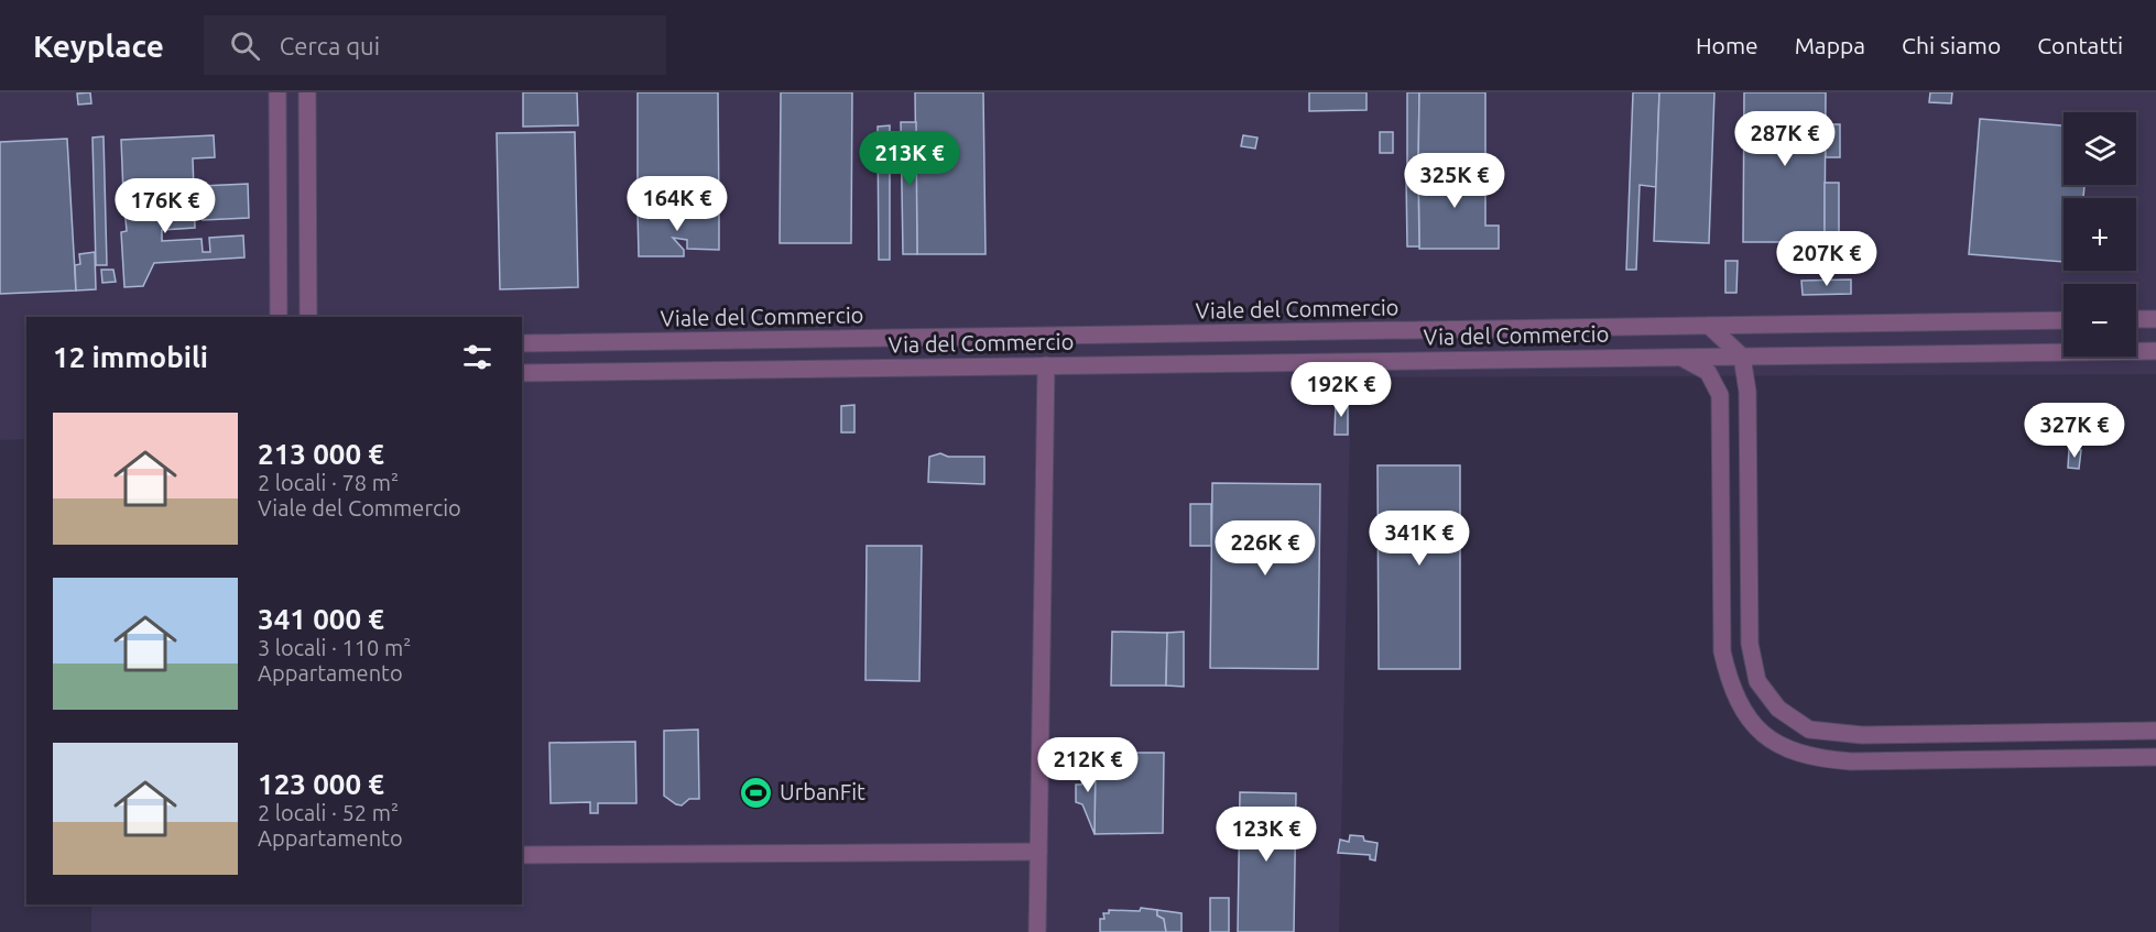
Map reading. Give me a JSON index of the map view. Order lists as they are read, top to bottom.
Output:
{
  "streets": {
    "street": ["Viale del Commercio", "Via del Commercio"]
  },
  "places": {
    "sports": ["UrbanFit"]
  },
  "page": {
    "header": "Keyplace",
    "search": "Cerca qui",
    "nav": [
      "Home",
      "Mappa",
      "Chi siamo",
      "Contatti"
    ],
    "price": [
      "287K €",
      "213K €",
      "325K €",
      "164K €",
      "176K €",
      "207K €",
      "192K €",
      "327K €",
      "341K €",
      "226K €",
      "212K €",
      "123K €"
    ],
    "map_buttons": ["+", "−"],
    "heading": "12 immobili",
    "list": [
      {
        "name": "213 000 €",
        "note": "2 locali · 78 m² · Viale del Commercio"
      },
      {
        "name": "341 000 €",
        "note": "3 locali · 110 m² · Appartamento"
      },
      {
        "name": "123 000 €",
        "note": "2 locali · 52 m² · Appartamento"
      }
    ]
  }
}
